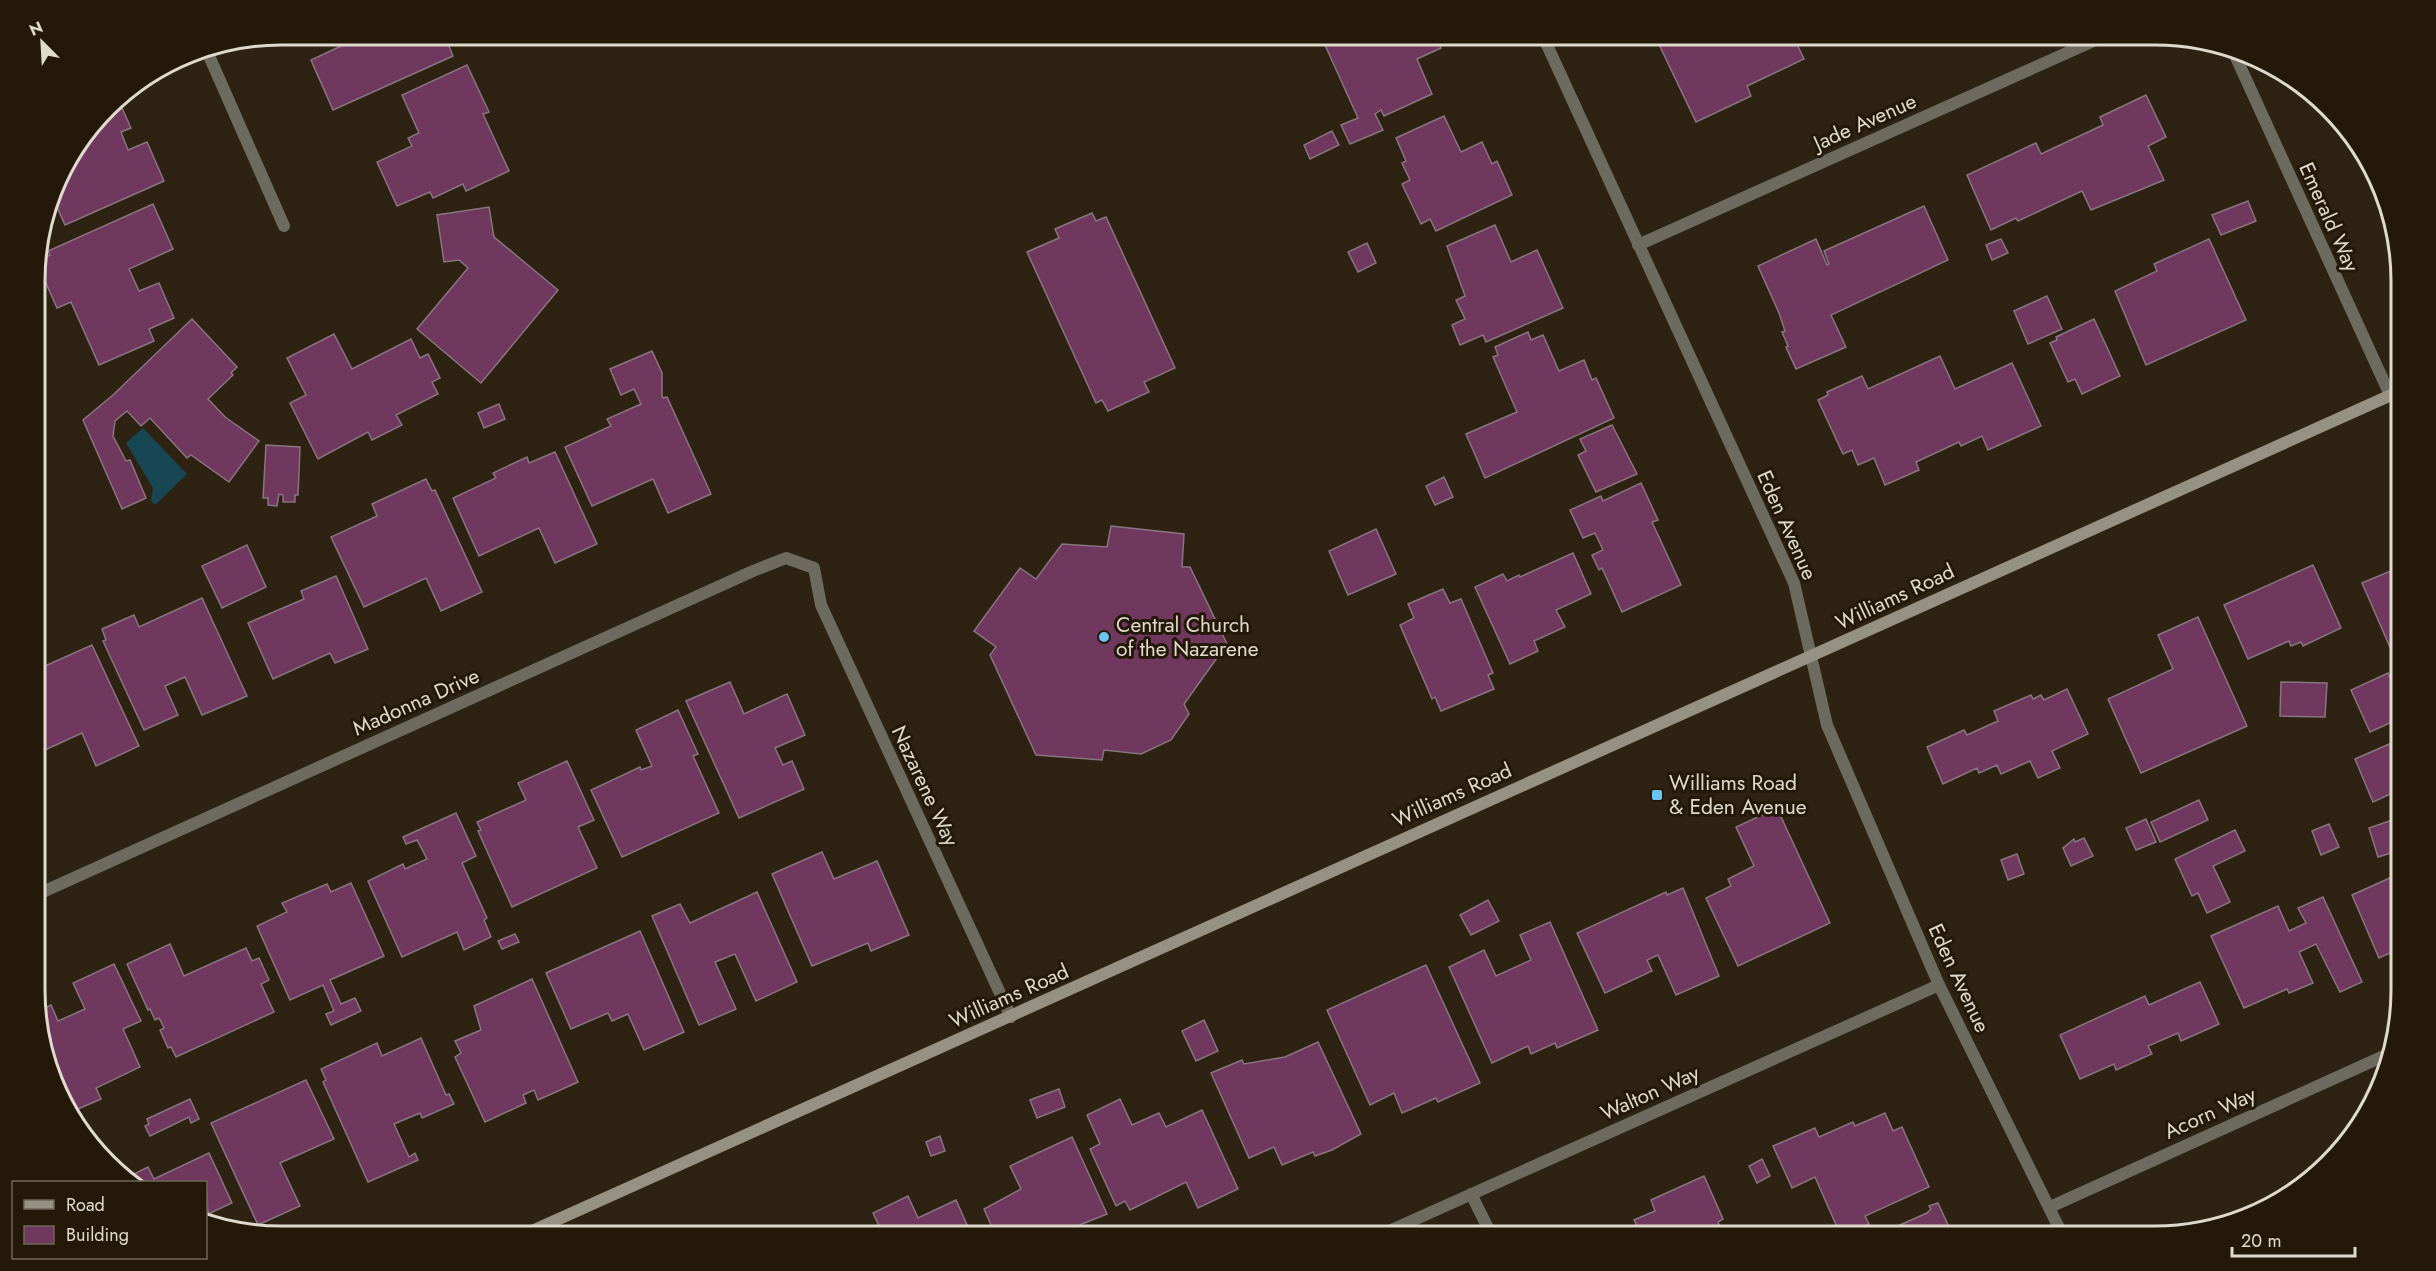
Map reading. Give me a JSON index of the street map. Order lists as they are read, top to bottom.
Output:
{
  "streets": {
    "street": [
      "Jade Avenue",
      "Emerald Way",
      "Eden Avenue",
      "Williams Road",
      "Madonna Drive",
      "Nazarene Way",
      "Walton Way",
      "Acorn Way"
    ]
  },
  "crossings": [
    ["Jade Avenue", "Eden Avenue"],
    ["Eden Avenue", "Williams Road"],
    ["Eden Avenue", "Walton Way"],
    ["Eden Avenue", "Acorn Way"],
    ["Williams Road", "Nazarene Way"],
    ["Madonna Drive", "Nazarene Way"]
  ],
  "places": {
    "other": ["Central Church of the Nazarene"],
    "transit": ["Williams Road & Eden Avenue"]
  },
  "legend": ["Road", "Building"],
  "scale_bar": "20 m",
  "north": "top left"
}
